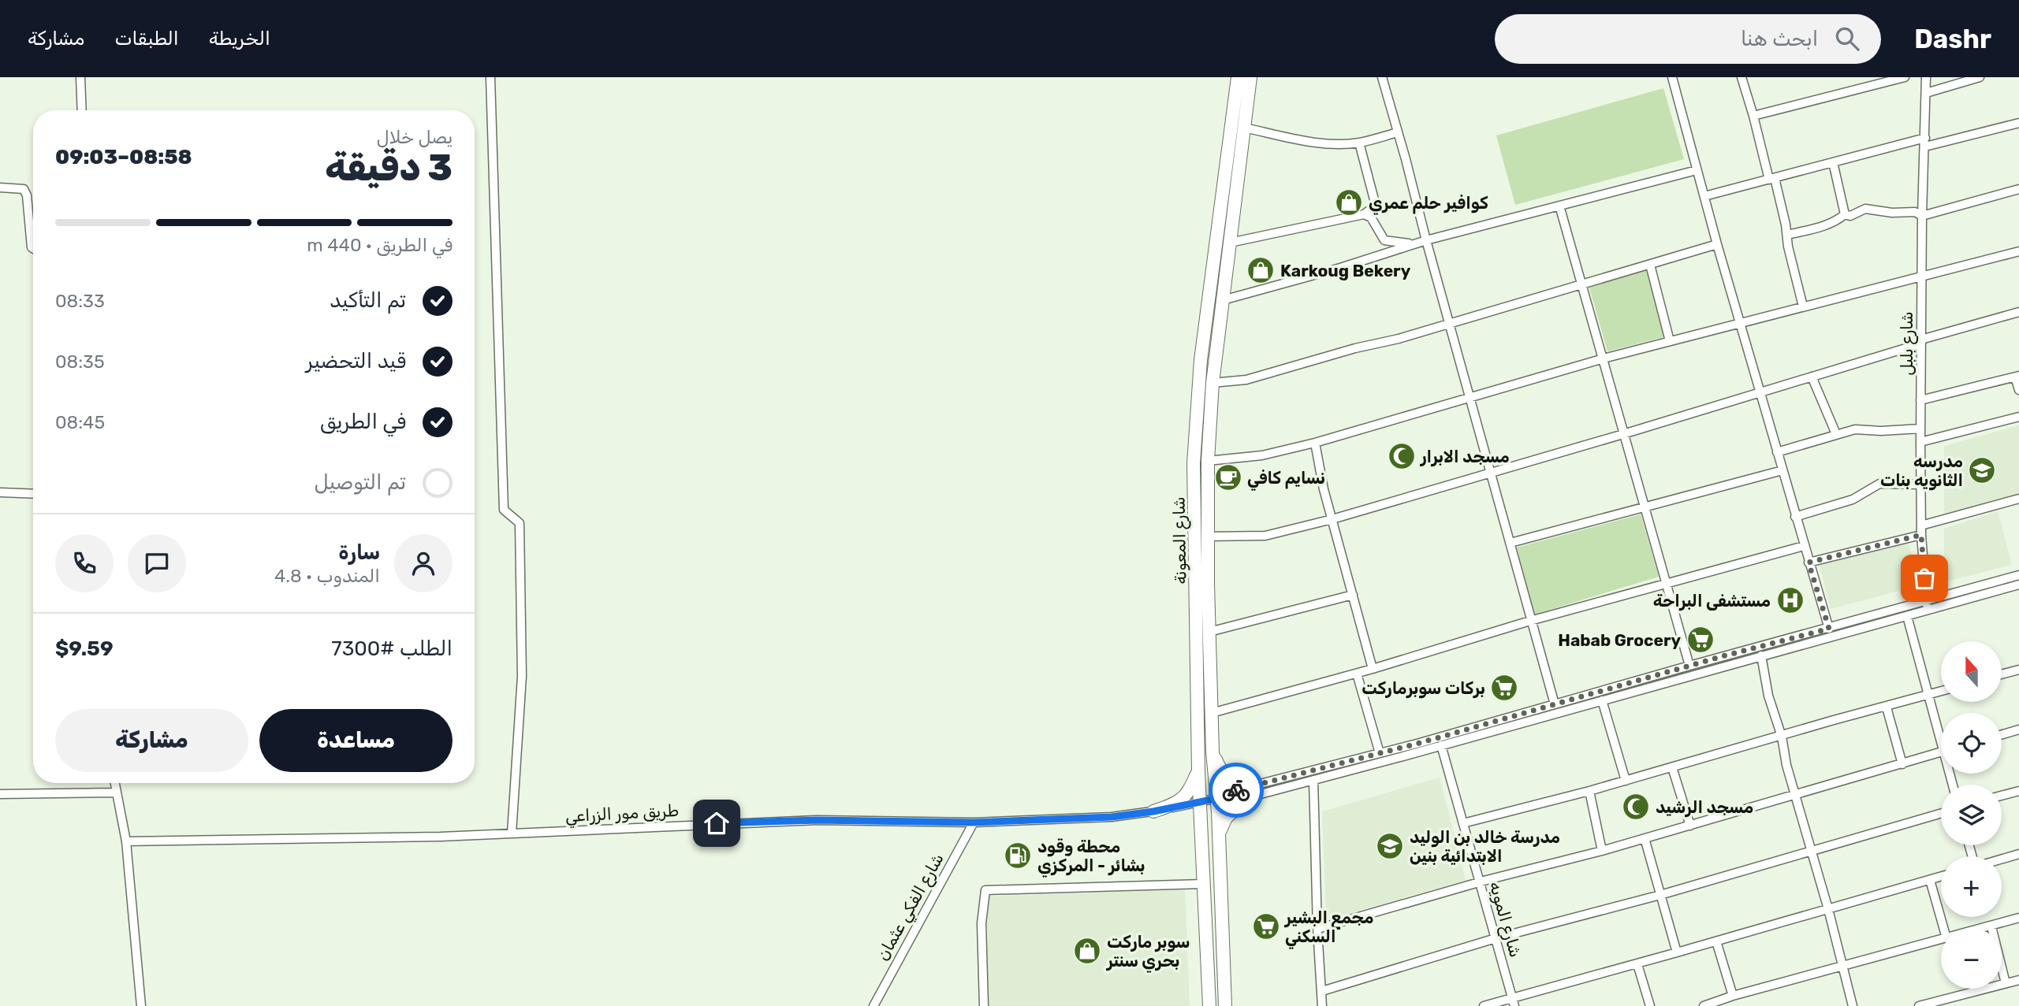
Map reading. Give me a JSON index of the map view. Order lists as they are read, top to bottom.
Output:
{
  "streets": {
    "highway": ["شارع المعونة"],
    "street": [
      "شارع بلبل",
      "طريق مور الزراعي",
      "شارع الفكي عثمان",
      "شارع المويه"
    ]
  },
  "crossings": [
    ["شارع المعونة", "طريق مور الزراعي"],
    ["طريق مور الزراعي", "شارع الفكي عثمان"]
  ],
  "places": {
    "shop": ["كوافير حلم عمري", "Karkoug Bekery", "سوبر ماركت بحري سنتر"],
    "mosque": ["مسجد الابرار", "مسجد الرشيد"],
    "school or university": ["مدرسه الثانويه بنات", "مدرسة خالد بن الوليد الابتدائية بنين"],
    "cafe": ["نسايم كافي"],
    "hospital": ["مستشفى البراحة"],
    "supermarket": ["Habab Grocery", "بركات سوبرماركت", "مجمع البشير السكني"],
    "fuel station": ["محطة وقود بشائر - المركزي"]
  },
  "north": "top",
  "page": {
    "header": "Dashr",
    "search": "ابحث هنا",
    "nav": ["الخريطة", "الطبقات", "مشاركة"],
    "heading": ["3 دقيقة", "يصل خلال", "08:58–09:03"],
    "panel": [
      "سارة",
      "المندوب · 4.8",
      "الطلب #7300",
      "$9.59"
    ],
    "bar": "في الطريق · 440 m",
    "list": [
      ["تم التأكيد", "08:33"],
      ["قيد التحضير", "08:35"],
      ["في الطريق", "08:45"],
      "تم التوصيل"
    ],
    "map_buttons": ["+", "−"],
    "buttons": ["مساعدة", "مشاركة"]
  }
}
